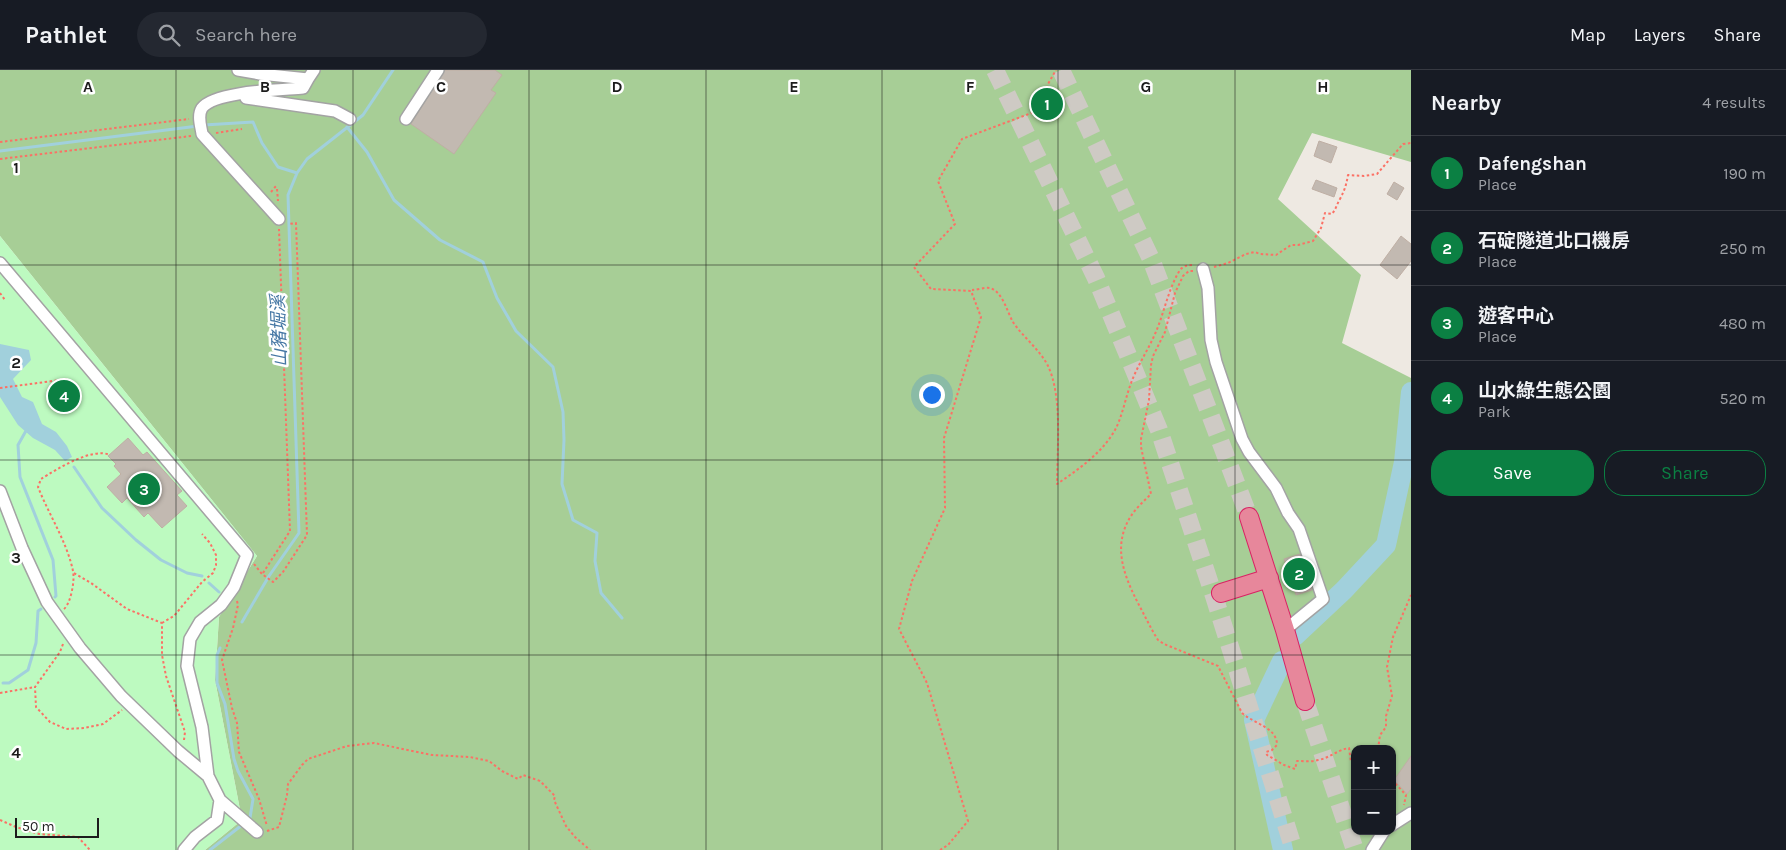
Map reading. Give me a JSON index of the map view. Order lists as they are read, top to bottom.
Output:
{
  "water": ["山豬堀溪"],
  "scale_bar": "50 m",
  "page": {
    "header": "Pathlet",
    "search": "Search here",
    "nav": ["Map", "Layers", "Share"],
    "heading": ["Nearby", "4 results"],
    "pins": [
      "1",
      "4",
      "3",
      "2"
    ],
    "list": [
      {
        "mark": "1",
        "name": "Dafengshan",
        "note": "Place",
        "value": "190 m"
      },
      {
        "mark": "2",
        "name": "石碇隧道北口機房",
        "note": "Place",
        "value": "250 m"
      },
      {
        "mark": "3",
        "name": "遊客中心",
        "note": "Place",
        "value": "480 m"
      },
      {
        "mark": "4",
        "name": "山水綠生態公園",
        "note": "Park",
        "value": "520 m"
      }
    ],
    "buttons": ["Save", "Share"],
    "map_buttons": ["+", "−"],
    "scale": "50 m"
  },
  "grid": {
    "columns": [
      "A",
      "B",
      "C",
      "D",
      "E",
      "F",
      "G",
      "H"
    ],
    "rows": [
      "1",
      "2",
      "3",
      "4"
    ]
  }
}
